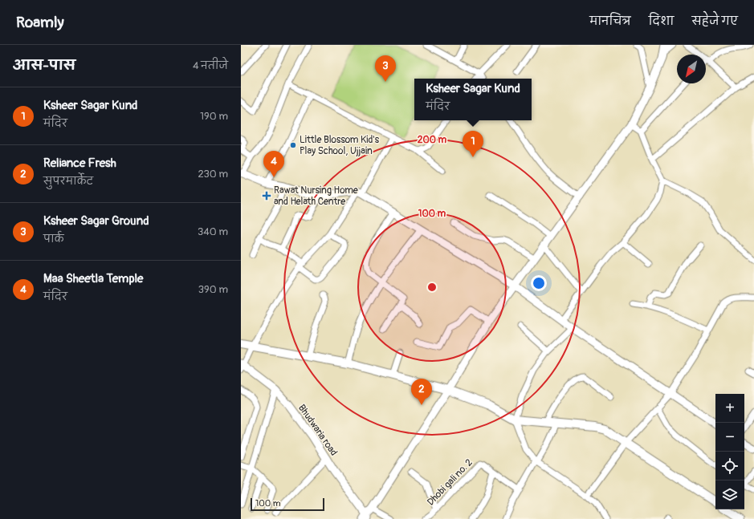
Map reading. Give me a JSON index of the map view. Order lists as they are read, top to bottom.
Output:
{
  "streets": {
    "street": ["Bhudwaria road", "Dhobi gali no. 2"]
  },
  "places": {
    "other": ["Little Blossom Kid's Play School, Ujjain"],
    "health": ["Rawat Nursing Home and Helath Centre"]
  },
  "scale_bar": "100 m",
  "north": "bottom left",
  "page": {
    "header": "Roamly",
    "nav": ["मानचित्र", "दिशा", "सहेजे गए"],
    "heading": ["आस-पास", "4 नतीजे"],
    "pins": [
      "3",
      "1",
      "4",
      "2"
    ],
    "popup": ["Ksheer Sagar Kund", "मंदिर"],
    "list": [
      {
        "mark": "1",
        "name": "Ksheer Sagar Kund",
        "note": "मंदिर",
        "value": "190 m"
      },
      {
        "mark": "2",
        "name": "Reliance Fresh",
        "note": "सुपरमार्केट",
        "value": "230 m"
      },
      {
        "mark": "3",
        "name": "Ksheer Sagar Ground",
        "note": "पार्क",
        "value": "340 m"
      },
      {
        "mark": "4",
        "name": "Maa Sheetla Temple",
        "note": "मंदिर",
        "value": "390 m"
      }
    ],
    "map_buttons": ["+", "−"],
    "scale": "100 m"
  },
  "rings": ["200 m", "100 m"]
}
